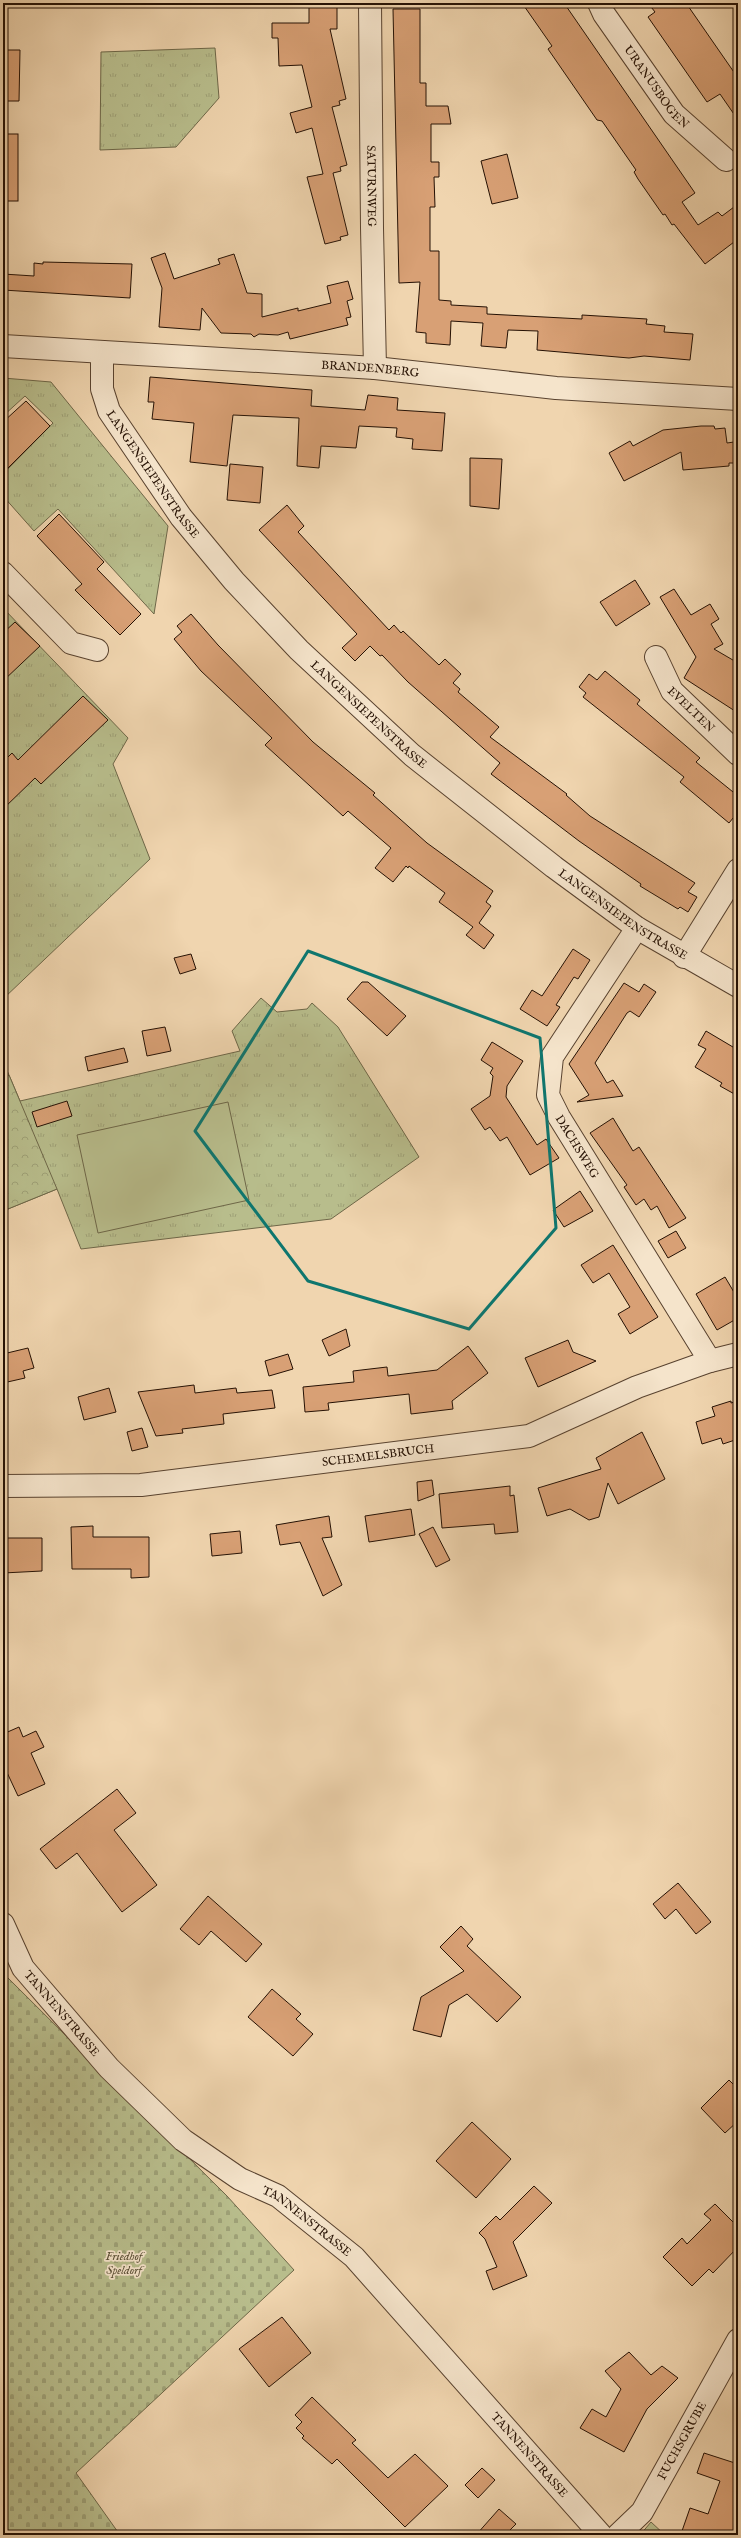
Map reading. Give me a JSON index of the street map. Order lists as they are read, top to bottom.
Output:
{
  "streets": {
    "street": [
      "URANUSBOGEN",
      "SATURNWEG",
      "BRANDENBERG",
      "LANGENSIEPENSTRASSE",
      "EVELTEN",
      "DACHSWEG",
      "SCHEMELSBRUCH",
      "TANNENSTRASSE",
      "FUCHSGRUBE"
    ]
  },
  "crossings": [
    ["SATURNWEG", "BRANDENBERG"],
    ["BRANDENBERG", "LANGENSIEPENSTRASSE"],
    ["LANGENSIEPENSTRASSE", "DACHSWEG"],
    ["DACHSWEG", "SCHEMELSBRUCH"]
  ],
  "parks": ["Friedhof Speldorf"]
}
